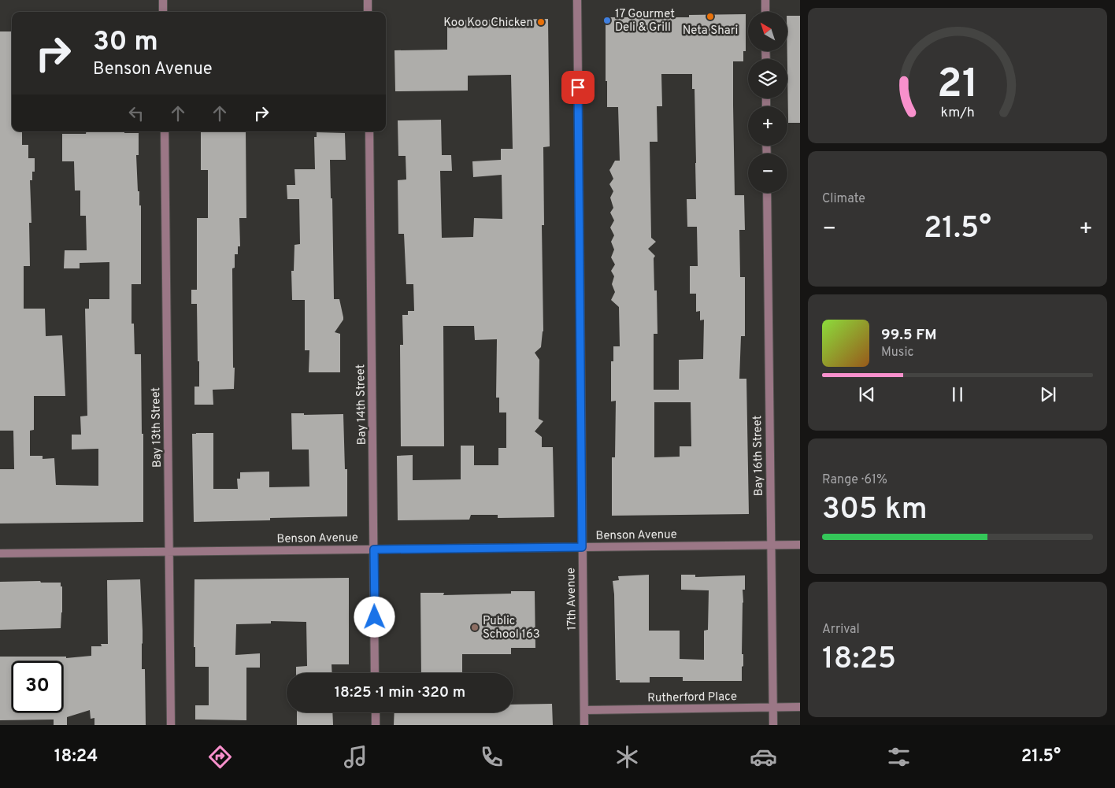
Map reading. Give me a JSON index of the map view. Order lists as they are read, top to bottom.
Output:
{
  "streets": {
    "street": [
      "Bay 14th Street",
      "Bay 13th Street",
      "Bay 16th Street",
      "Benson Avenue",
      "17th Avenue",
      "Rutherford Place"
    ]
  },
  "crossings": [
    ["Bay 14th Street", "Benson Avenue"],
    ["Bay 13th Street", "Benson Avenue"],
    ["Bay 16th Street", "Benson Avenue"],
    ["Bay 16th Street", "Rutherford Place"],
    ["Benson Avenue", "17th Avenue"],
    ["17th Avenue", "Rutherford Place"]
  ],
  "places": [
    "Neta Shari",
    "17 Gourmet Deli & Grill",
    "Koo Koo Chicken",
    "Public School 163"
  ],
  "north": "top left",
  "page": {
    "map_buttons": ["+", "−"],
    "turn": ["30 m", "Benson Avenue"],
    "tile": [
      "Climate",
      ["Range · 61%", "305 km"],
      ["Arrival", "18:25"]
    ],
    "heat": ["−", "21.5°", "+"],
    "song": ["99.5 FM", "Music"],
    "limit": "30",
    "trip": "18:25 · 1 min · 320 m",
    "tabs": ["18:24", "21.5°"],
    "gauge": ["21", "km/h"]
  }
}
